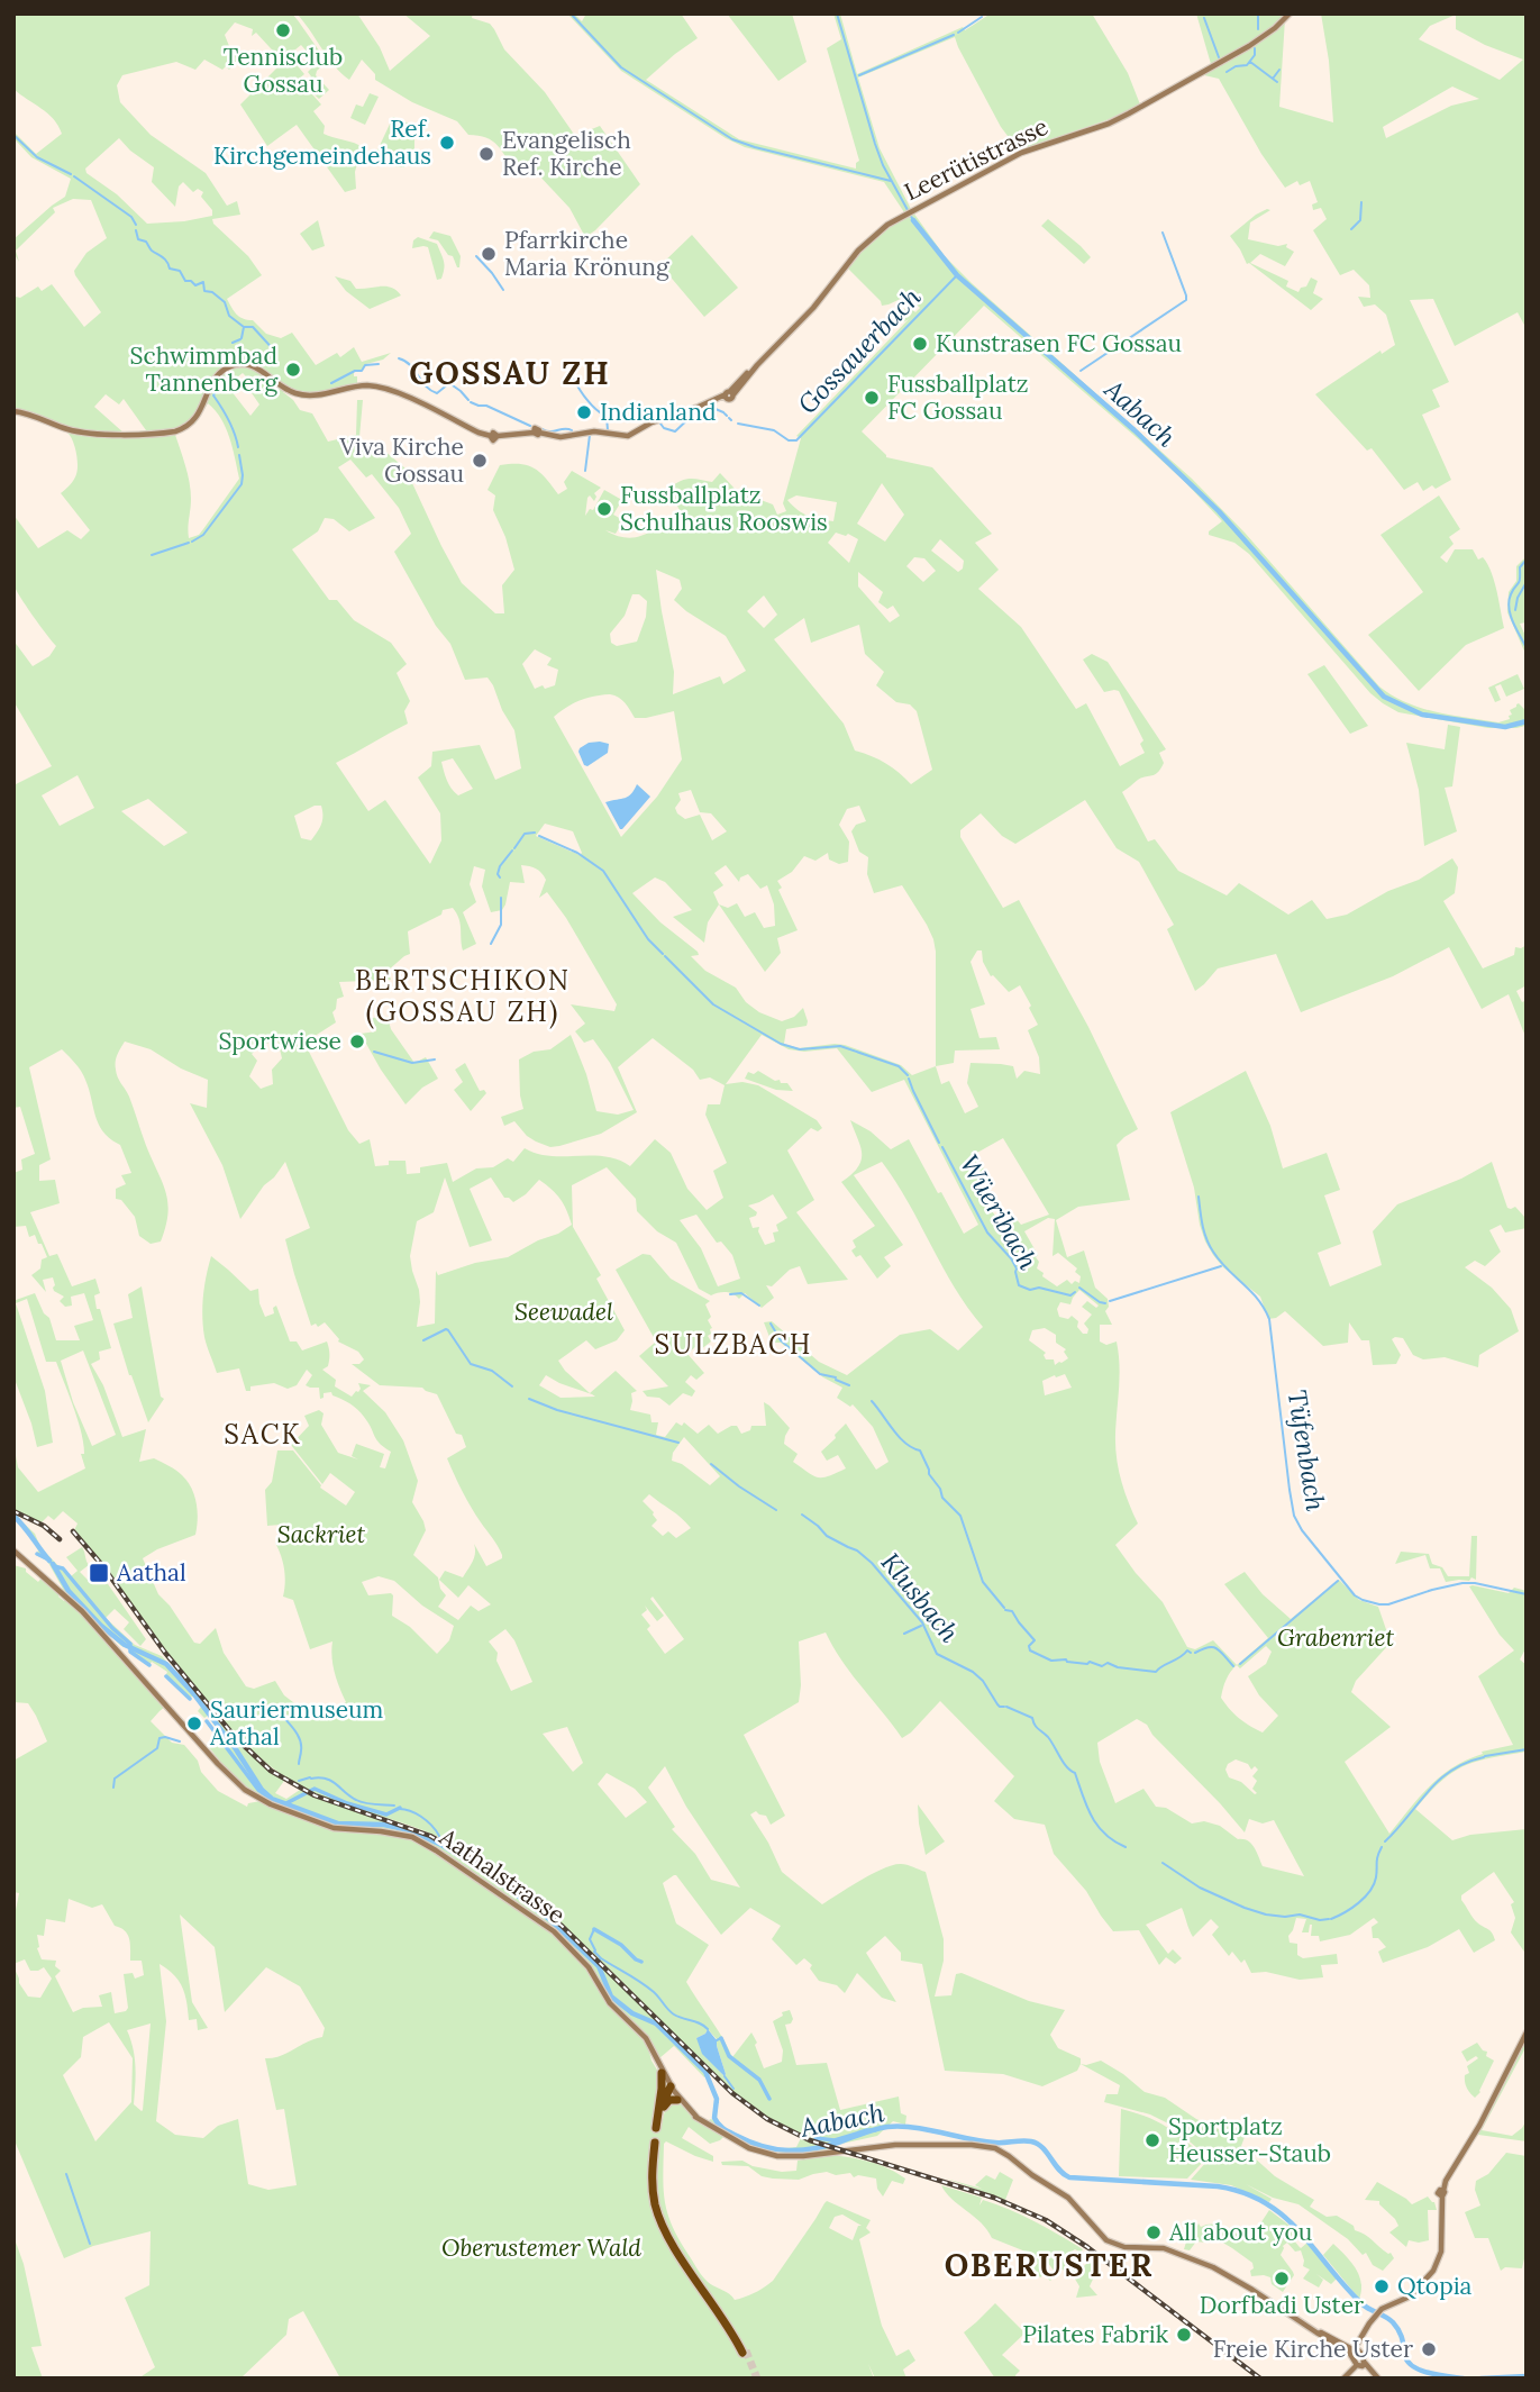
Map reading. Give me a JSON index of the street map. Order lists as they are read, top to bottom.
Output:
{
  "streets": {
    "main road": ["Leerütistrasse", "Aathalstrasse"]
  },
  "districts": [
    "GOSSAU ZH",
    "BERTSCHIKON (GOSSAU ZH)",
    "SULZBACH",
    "SACK",
    "OBERUSTER"
  ],
  "water": [
    "Gossauerbach",
    "Aabach",
    "Wüeribach",
    "Tüfenbach",
    "Klusbach"
  ],
  "parks": [
    "Seewadel",
    "Sackriet",
    "Grabenriet",
    "Oberustemer Wald"
  ],
  "places": {
    "other": [
      "Tennisclub Gossau",
      "Ref. Kirchgemeindehaus",
      "Evangelisch Ref. Kirche",
      "Pfarrkirche Maria Krönung",
      "Kunstrasen FC Gossau",
      "Schwimmbad Tannenberg",
      "Fussballplatz FC Gossau",
      "Indianland",
      "Viva Kirche Gossau",
      "Fussballplatz Schulhaus Rooswis",
      "Sportwiese",
      "Sauriermuseum Aathal",
      "Sportplatz Heusser-Staub",
      "All about you",
      "Dorfbadi Uster",
      "Qtopia",
      "Pilates Fabrik",
      "Freie Kirche Uster"
    ],
    "transit": ["Aathal"]
  }
}
